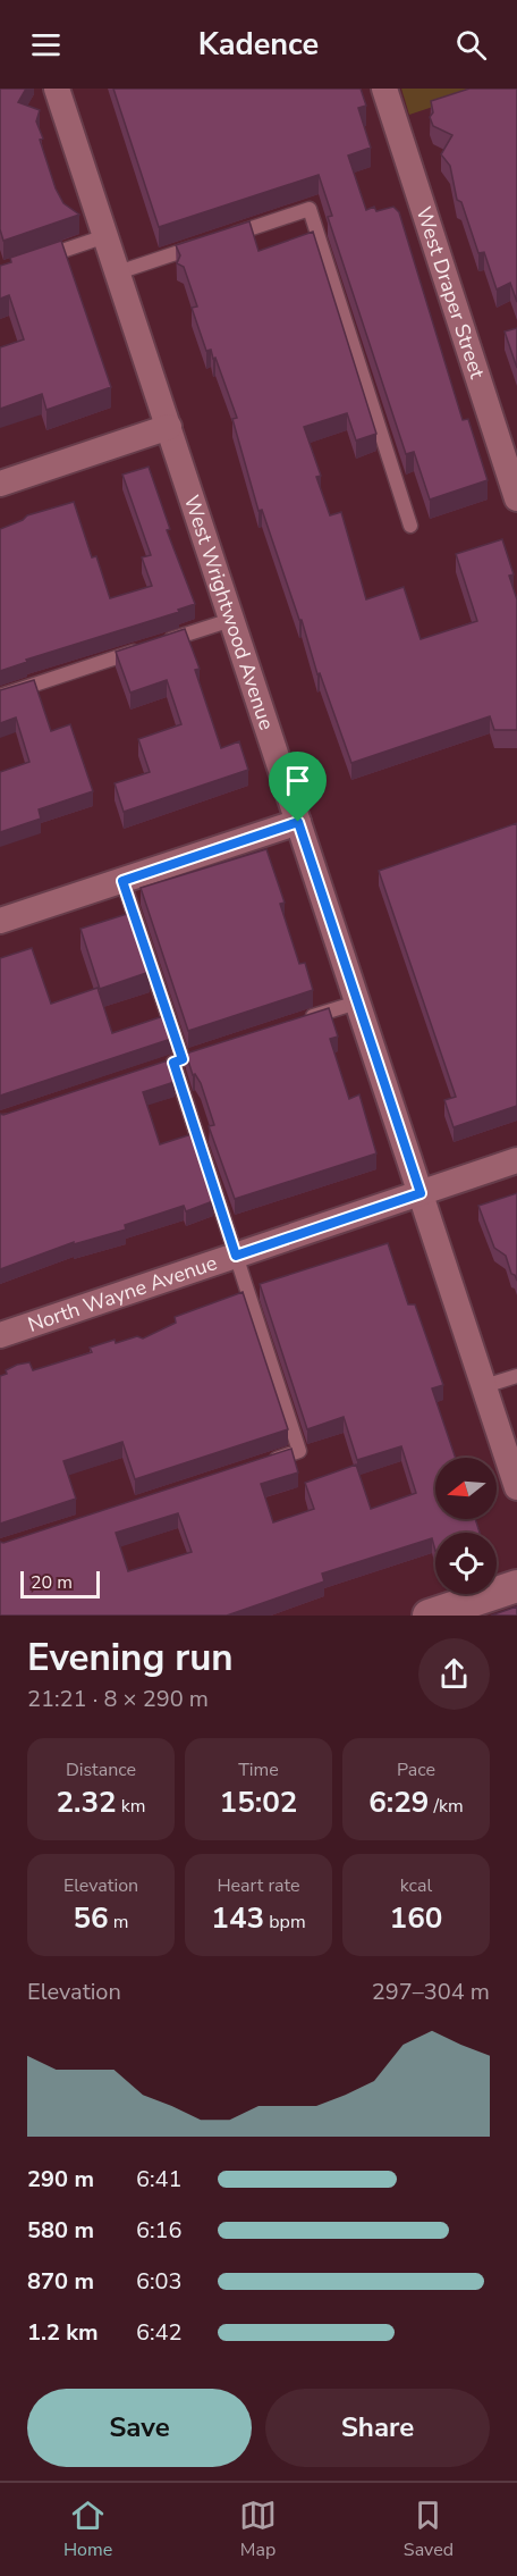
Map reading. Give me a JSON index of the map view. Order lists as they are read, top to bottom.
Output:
{
  "streets": {
    "street": ["West Draper Street", "West Wrightwood Avenue", "North Wayne Avenue"]
  },
  "crossings": [
    ["West Wrightwood Avenue", "North Wayne Avenue"]
  ],
  "scale_bar": "20 m",
  "north": "left",
  "page": {
    "header": "Kadence",
    "scale": "20 m",
    "heading": ["Evening run", "21:21 · 8 × 290 m"],
    "stats": [
      ["Distance", "2.32 km"],
      ["Time", "15:02"],
      ["Pace", "6:29 /km"],
      ["Elevation", "56 m"],
      ["Heart rate", "143 bpm"],
      ["kcal", "160"]
    ],
    "chart": ["Elevation", "297–304 m"],
    "list": [
      {
        "name": "290 m",
        "note": "6:41"
      },
      {
        "name": "580 m",
        "note": "6:16"
      },
      {
        "name": "870 m",
        "note": "6:03"
      },
      {
        "name": "1.2 km",
        "note": "6:42"
      }
    ],
    "buttons": ["Save", "Share"],
    "tabs": ["Home", "Map", "Saved"]
  }
}
